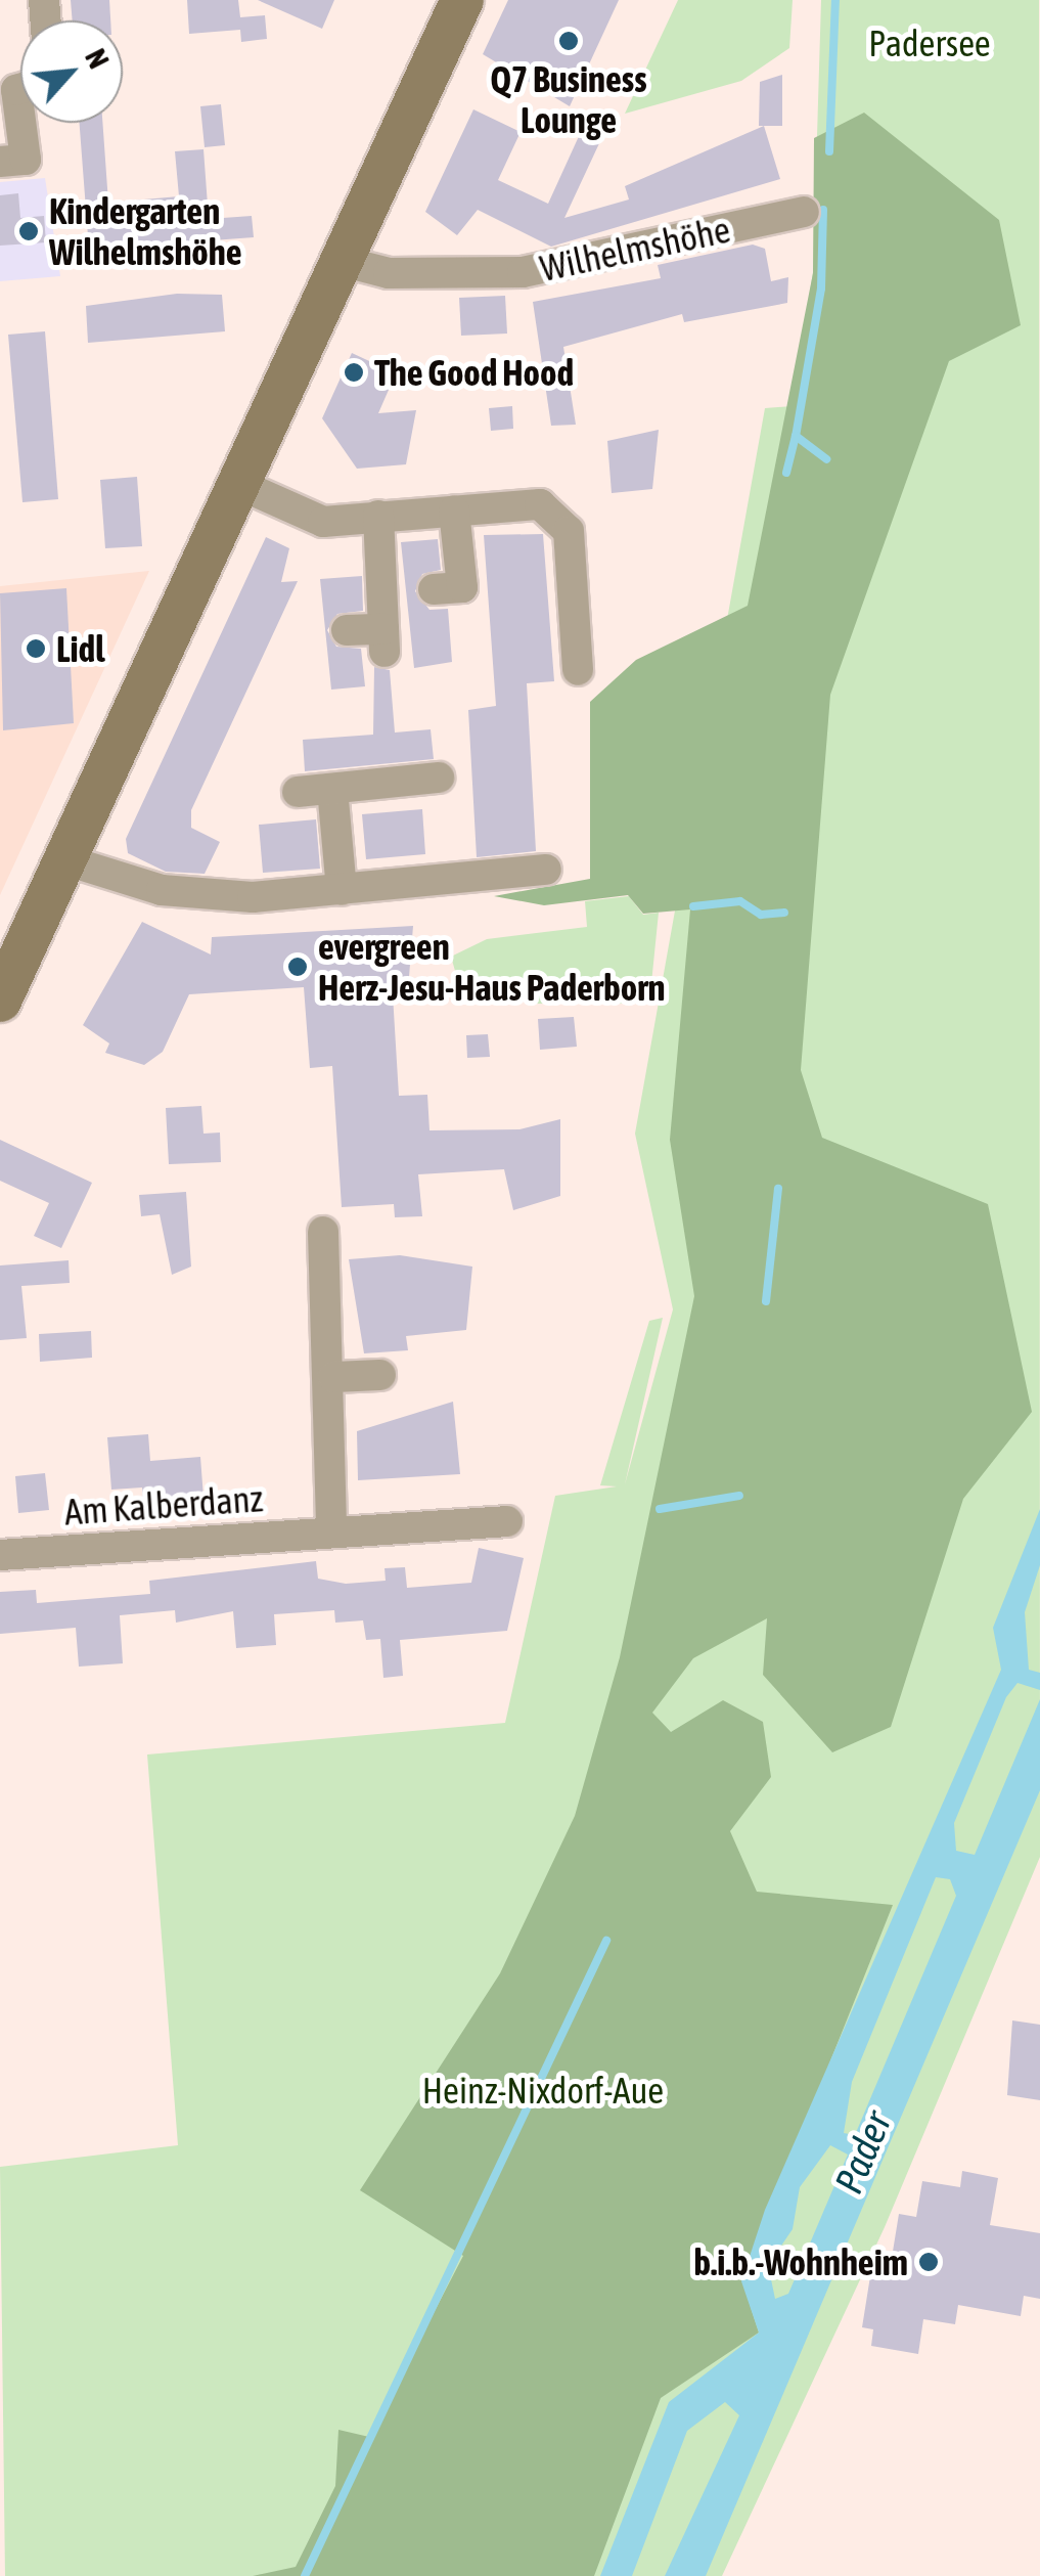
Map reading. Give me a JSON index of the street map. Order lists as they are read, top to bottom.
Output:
{
  "streets": {
    "street": ["Wilhelmshöhe", "Am Kalberdanz"]
  },
  "water": ["Pader"],
  "parks": ["Padersee", "Heinz-Nixdorf-Aue"],
  "places": [
    "Q7 Business Lounge",
    "Kindergarten Wilhelmshöhe",
    "The Good Hood",
    "Lidl",
    "evergreen Herz-Jesu-Haus Paderborn",
    "b.i.b.-Wohnheim"
  ],
  "north": "top right"
}
